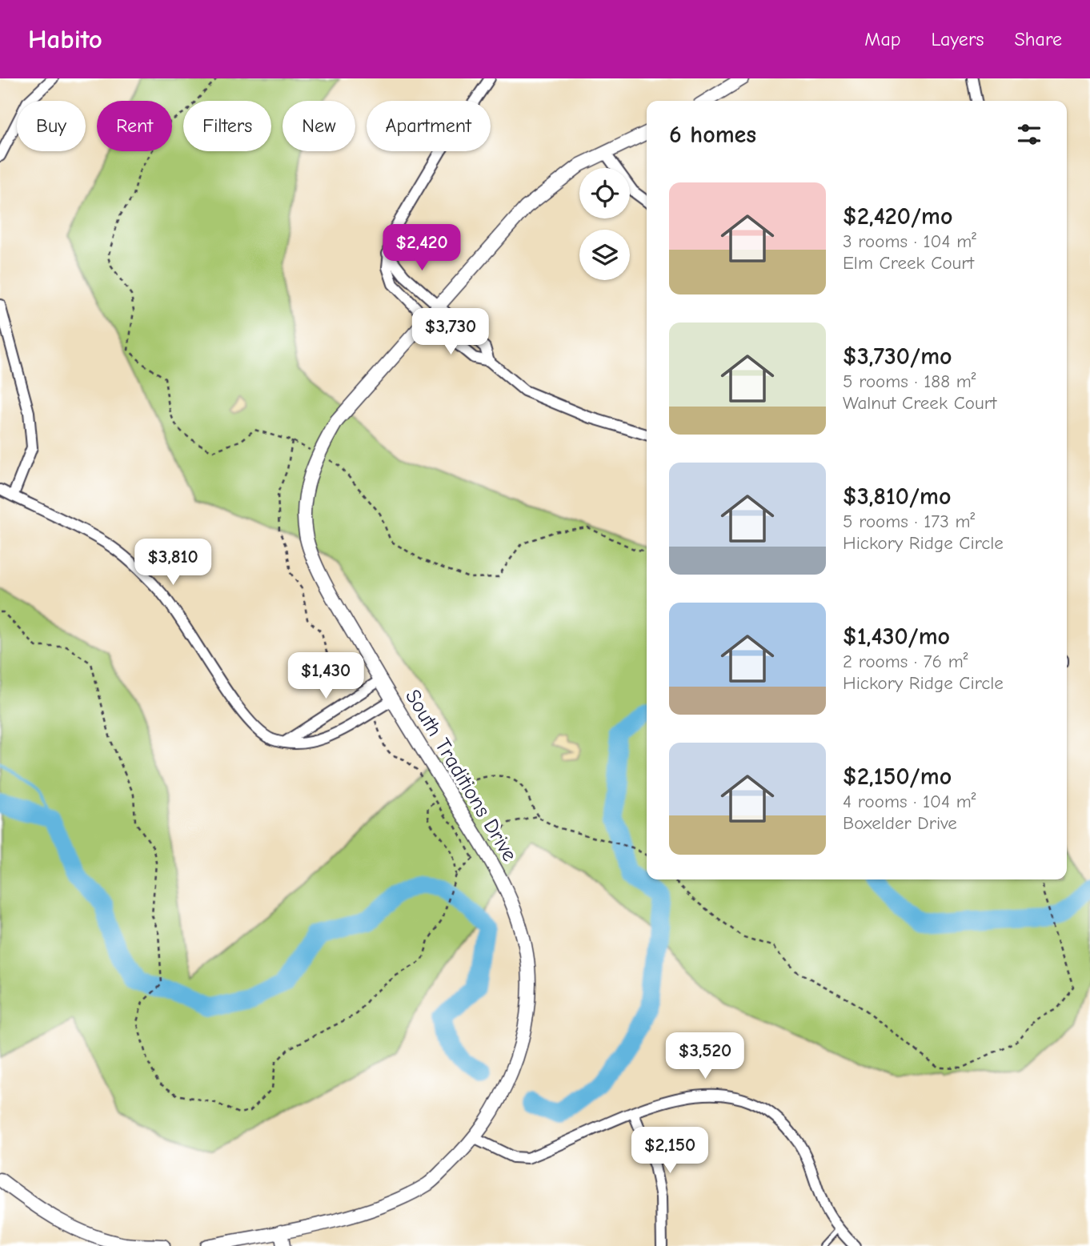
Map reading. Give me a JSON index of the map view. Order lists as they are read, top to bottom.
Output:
{
  "streets": {
    "street": ["South Traditions Drive"]
  },
  "page": {
    "header": "Habito",
    "nav": ["Map", "Layers", "Share"],
    "chip": [
      "Buy",
      "Rent",
      "Filters",
      "New",
      "Apartment"
    ],
    "heading": "6 homes",
    "list": [
      {
        "name": "$2,420/mo",
        "note": "3 rooms · 104 m² · Elm Creek Court"
      },
      {
        "name": "$3,730/mo",
        "note": "5 rooms · 188 m² · Walnut Creek Court"
      },
      {
        "name": "$3,810/mo",
        "note": "5 rooms · 173 m² · Hickory Ridge Circle"
      },
      {
        "name": "$1,430/mo",
        "note": "2 rooms · 76 m² · Hickory Ridge Circle"
      },
      {
        "name": "$2,150/mo",
        "note": "4 rooms · 104 m² · Boxelder Drive"
      }
    ],
    "price": [
      "$2,420",
      "$3,730",
      "$3,810",
      "$1,430",
      "$3,520",
      "$2,150"
    ]
  }
}
